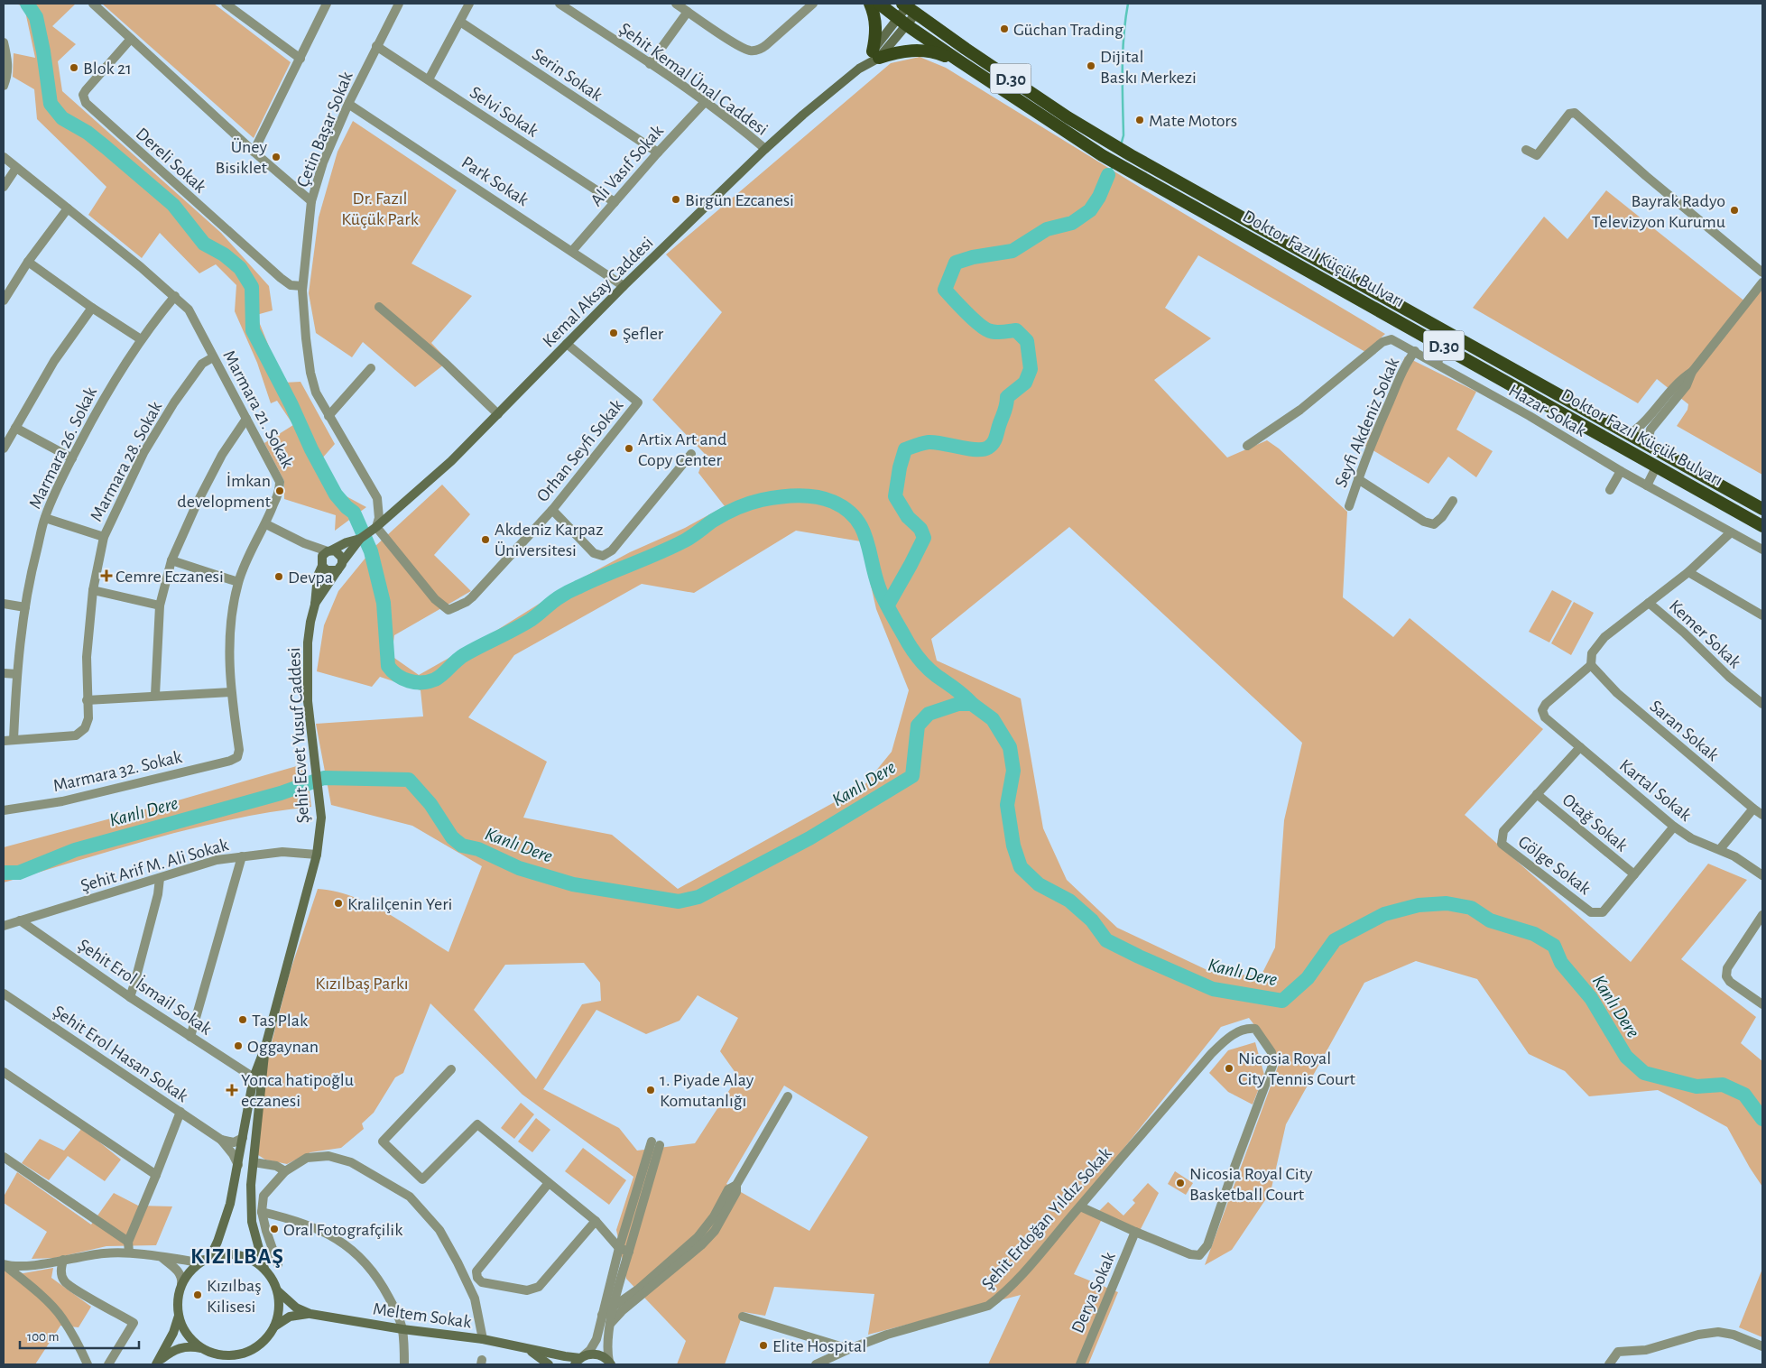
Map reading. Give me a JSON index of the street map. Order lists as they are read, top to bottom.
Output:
{
  "streets": {
    "highway": ["D.30", "Doktor Fazıl Küçük Bulvarı"],
    "main road": ["Kemal Aksay Caddesi", "Şehit Ecvet Yusuf Caddesi", "Meltem Sokak"],
    "street": [
      "Serin Sokak",
      "Şehit Kemal Ünal Caddesi",
      "Selvi Sokak",
      "Çetin Başar Sokak",
      "Dereli Sokak",
      "Ali Vasıf Sokak",
      "Park Sokak",
      "Marmara 21. Sokak",
      "Hazar Sokak",
      "Seyfi Akdeniz Sokak",
      "Marmara 26. Sokak",
      "Orhan Seyfi Sokak",
      "Marmara 28. Sokak",
      "Kemer Sokak",
      "Saran Sokak",
      "Marmara 32. Sokak",
      "Kartal Sokak",
      "Otağ Sokak",
      "Şehit Arif M. Ali Sokak",
      "Gölge Sokak",
      "Şehit Erol İsmail Sokak",
      "Şehit Erol Hasan Sokak",
      "Şehit Erdoğan Yıldız Sokak",
      "Derya Sokak"
    ]
  },
  "crossings": [
    ["Serin Sokak", "Ali Vasıf Sokak"],
    ["Şehit Kemal Ünal Caddesi", "Ali Vasıf Sokak"],
    ["Şehit Kemal Ünal Caddesi", "Kemal Aksay Caddesi"],
    ["Selvi Sokak", "Çetin Başar Sokak"],
    ["Selvi Sokak", "Ali Vasıf Sokak"],
    ["Çetin Başar Sokak", "Dereli Sokak"],
    ["Çetin Başar Sokak", "Park Sokak"],
    ["Çetin Başar Sokak", "Kemal Aksay Caddesi"],
    ["Çetin Başar Sokak", "Orhan Seyfi Sokak"],
    ["Ali Vasıf Sokak", "Park Sokak"],
    ["Park Sokak", "Kemal Aksay Caddesi"],
    ["Doktor Fazıl Küçük Bulvarı", "Kemal Aksay Caddesi"],
    ["Kemal Aksay Caddesi", "Orhan Seyfi Sokak"],
    ["Kemal Aksay Caddesi", "Şehit Ecvet Yusuf Caddesi"],
    ["Marmara 21. Sokak", "Marmara 26. Sokak"],
    ["Marmara 21. Sokak", "Marmara 28. Sokak"],
    ["Marmara 21. Sokak", "Marmara 32. Sokak"],
    ["Hazar Sokak", "Seyfi Akdeniz Sokak"],
    ["Hazar Sokak", "Kemer Sokak"],
    ["Marmara 26. Sokak", "Marmara 28. Sokak"],
    ["Kemer Sokak", "Saran Sokak"],
    ["Kemer Sokak", "Kartal Sokak"],
    ["Saran Sokak", "Kartal Sokak"],
    ["Şehit Ecvet Yusuf Caddesi", "Şehit Arif M. Ali Sokak"],
    ["Şehit Ecvet Yusuf Caddesi", "Şehit Erol İsmail Sokak"],
    ["Şehit Ecvet Yusuf Caddesi", "Şehit Erol Hasan Sokak"],
    ["Şehit Ecvet Yusuf Caddesi", "Meltem Sokak"],
    ["Kartal Sokak", "Gölge Sokak"],
    ["Otağ Sokak", "Gölge Sokak"],
    ["Şehit Arif M. Ali Sokak", "Şehit Erol İsmail Sokak"],
    ["Şehit Erdoğan Yıldız Sokak", "Derya Sokak"]
  ],
  "districts": ["KIZILBAŞ"],
  "water": ["Kanlı Dere"],
  "parks": ["Dr. Fazıl Küçük Park", "Kızılbaş Parkı"],
  "places": {
    "other": [
      "Güchan Trading",
      "Dijital Baskı Merkezi",
      "Blok 21",
      "Mate Motors",
      "Üney Bisiklet",
      "Birgün Ezcanesi",
      "Bayrak Radyo Televizyon Kurumu",
      "Şefler",
      "Artix Art and Copy Center",
      "İmkan development",
      "Akdeniz Karpaz Üniversitesi",
      "Devpa",
      "Kralilçenin Yeri",
      "Tas Plak",
      "Oggaynan",
      "Nicosia Royal City Tennis Court",
      "1. Piyade Alay Komutanlığı",
      "Nicosia Royal City Basketball Court",
      "Oral Fotografçilik",
      "Kızılbaş Kilisesi",
      "Elite Hospital"
    ],
    "health": ["Cemre Eczanesi", "Yonca hatipoğlu eczanesi"]
  },
  "scale_bar": "100 m"
}
